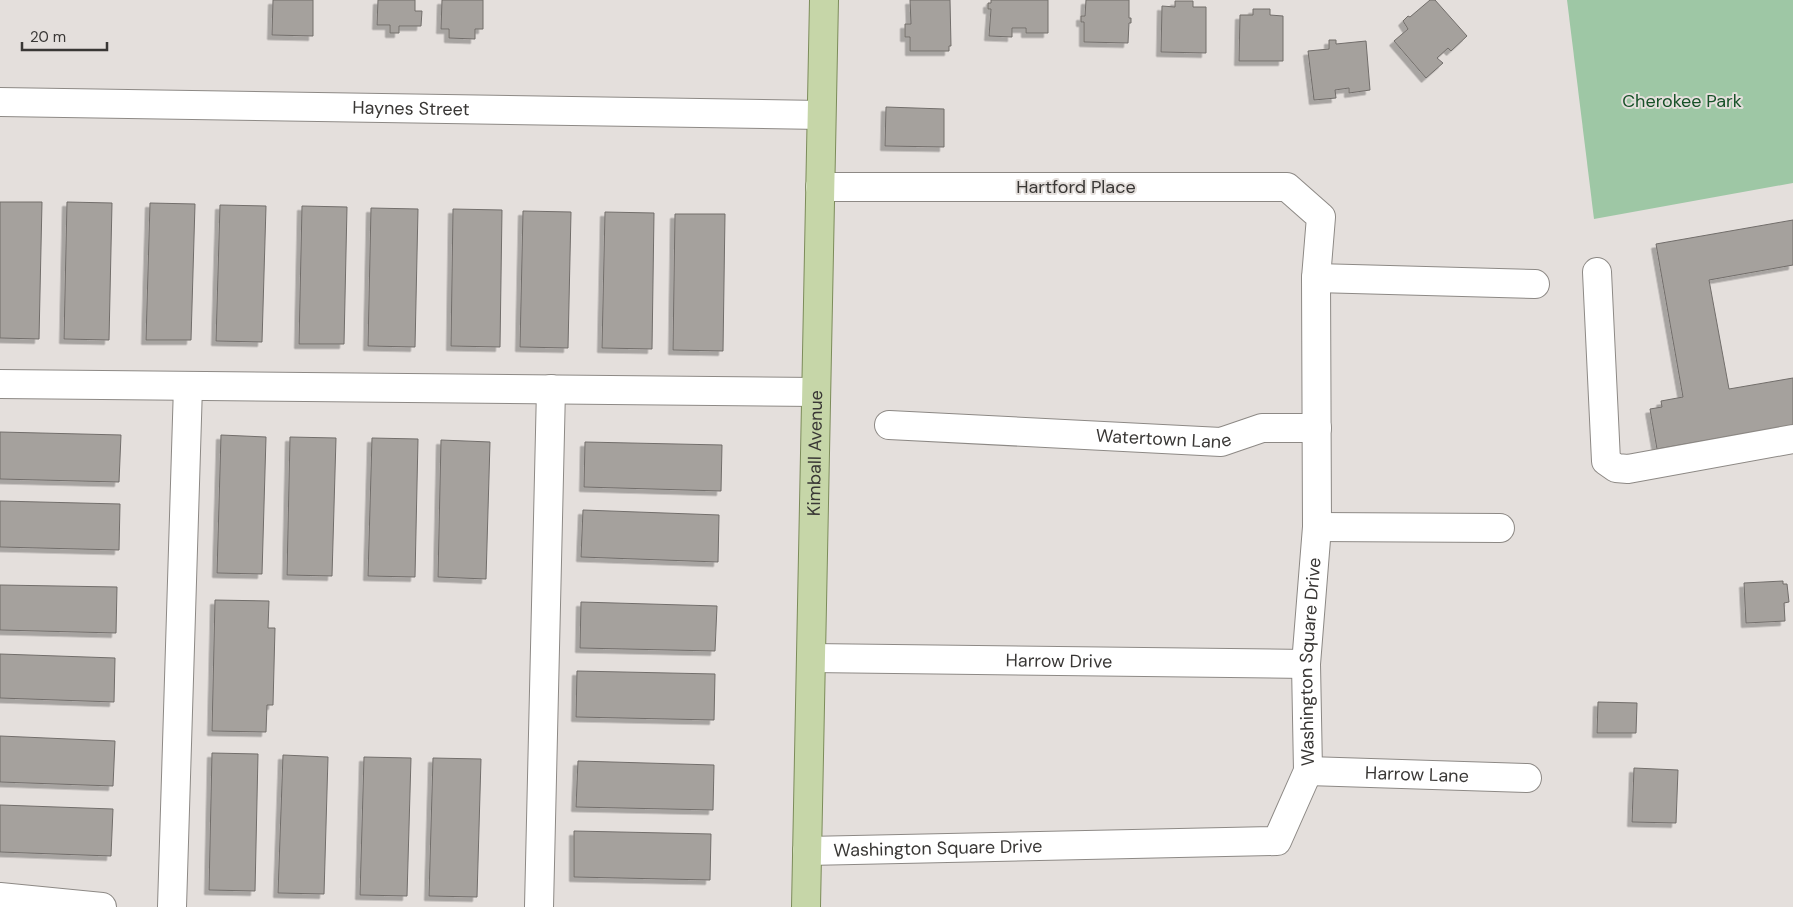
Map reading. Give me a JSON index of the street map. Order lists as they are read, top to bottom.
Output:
{
  "streets": {
    "main road": ["Kimball Avenue"],
    "street": [
      "Haynes Street",
      "Hartford Place",
      "Watertown Lane",
      "Harrow Drive",
      "Washington Square Drive",
      "Harrow Lane"
    ]
  },
  "crossings": [
    ["Haynes Street", "Kimball Avenue"],
    ["Hartford Place", "Kimball Avenue"],
    ["Hartford Place", "Washington Square Drive"],
    ["Watertown Lane", "Washington Square Drive"],
    ["Kimball Avenue", "Harrow Drive"],
    ["Kimball Avenue", "Washington Square Drive"],
    ["Harrow Drive", "Washington Square Drive"],
    ["Washington Square Drive", "Harrow Lane"]
  ],
  "parks": ["Cherokee Park"],
  "scale_bar": "20 m"
}
